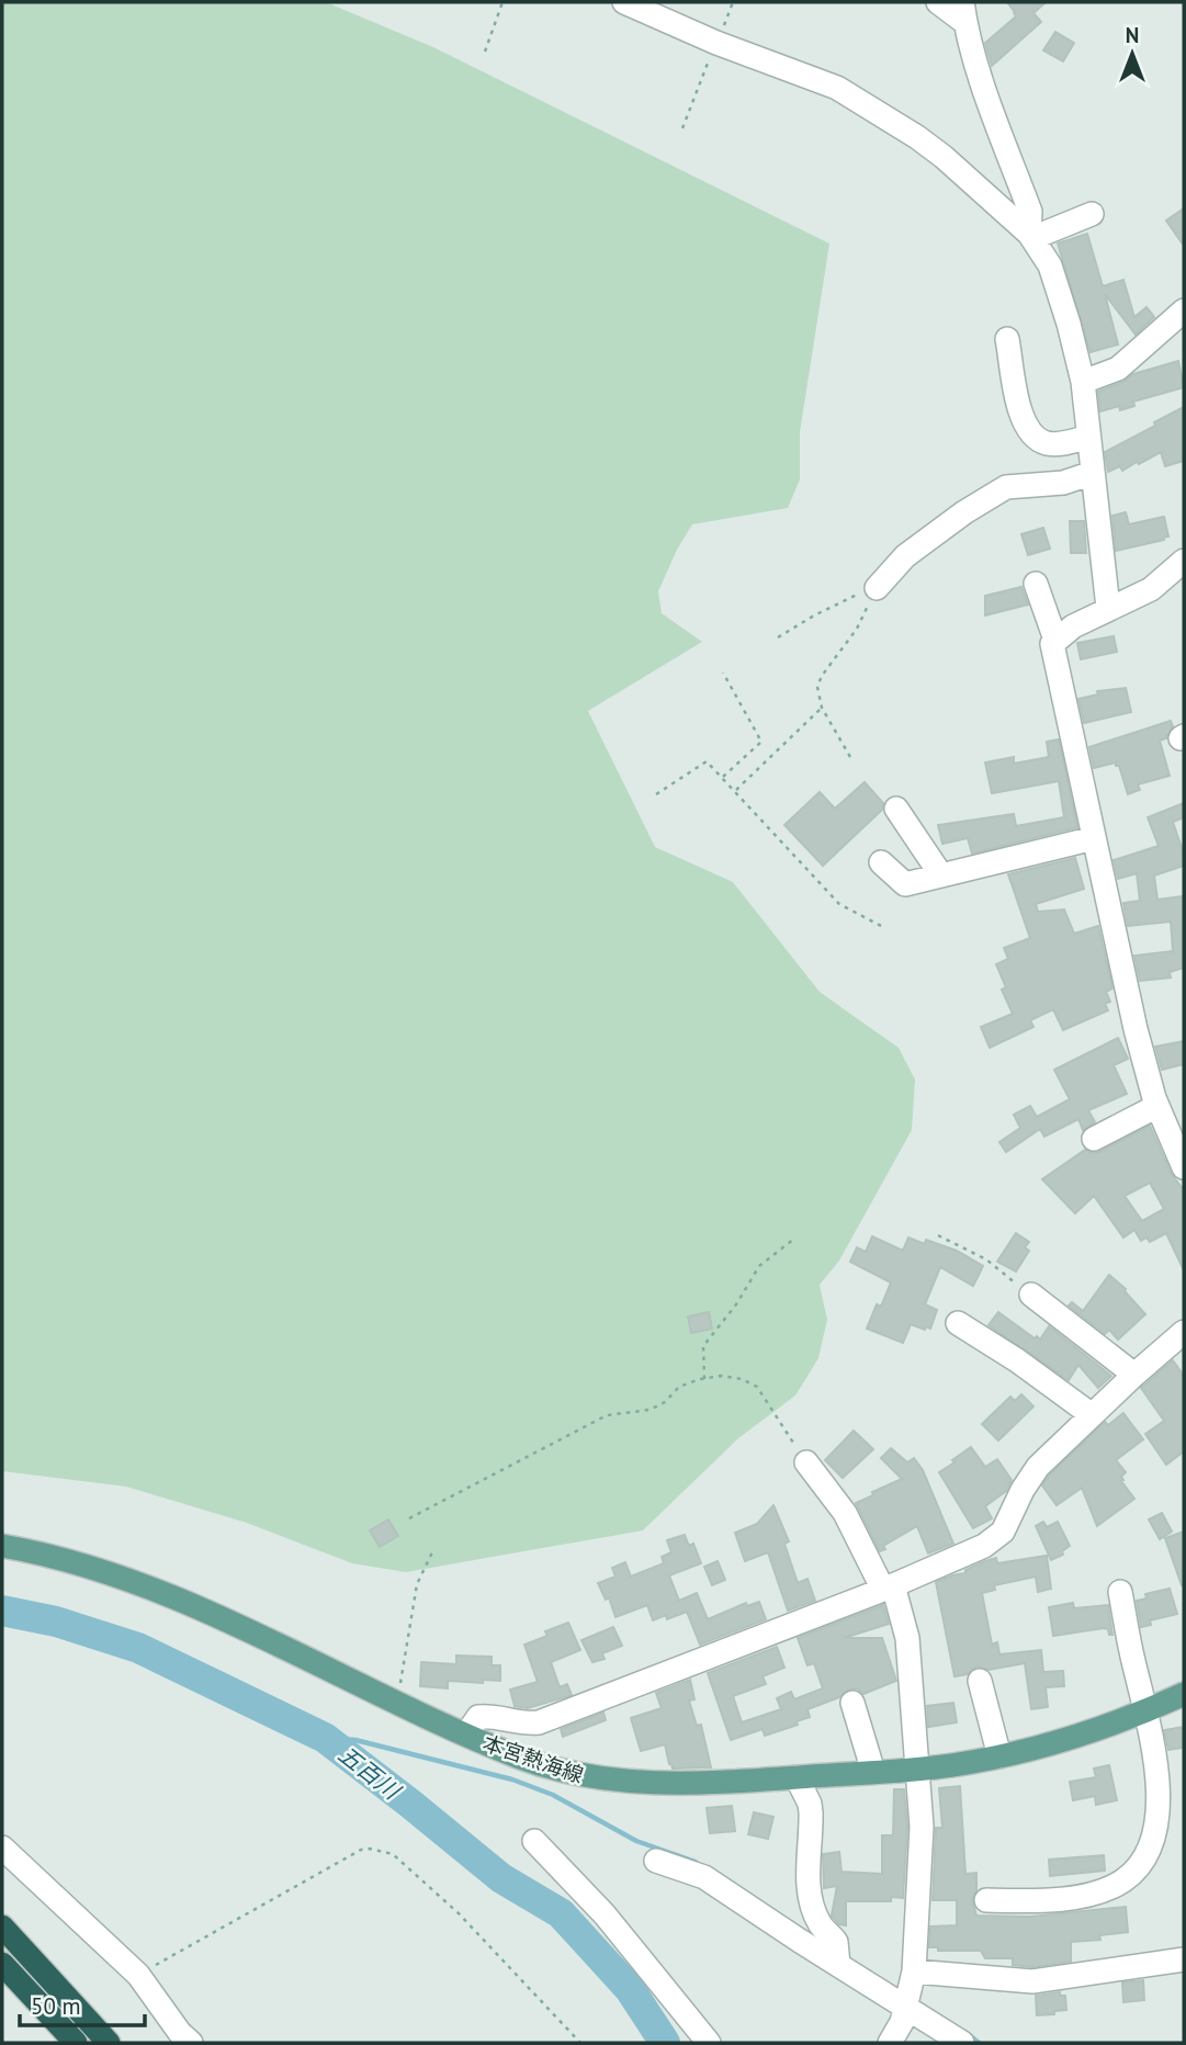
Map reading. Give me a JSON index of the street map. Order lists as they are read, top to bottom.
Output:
{
  "streets": {
    "main road": ["本宮熱海線"]
  },
  "water": ["五百川"],
  "scale_bar": "50 m",
  "north": "top"
}
